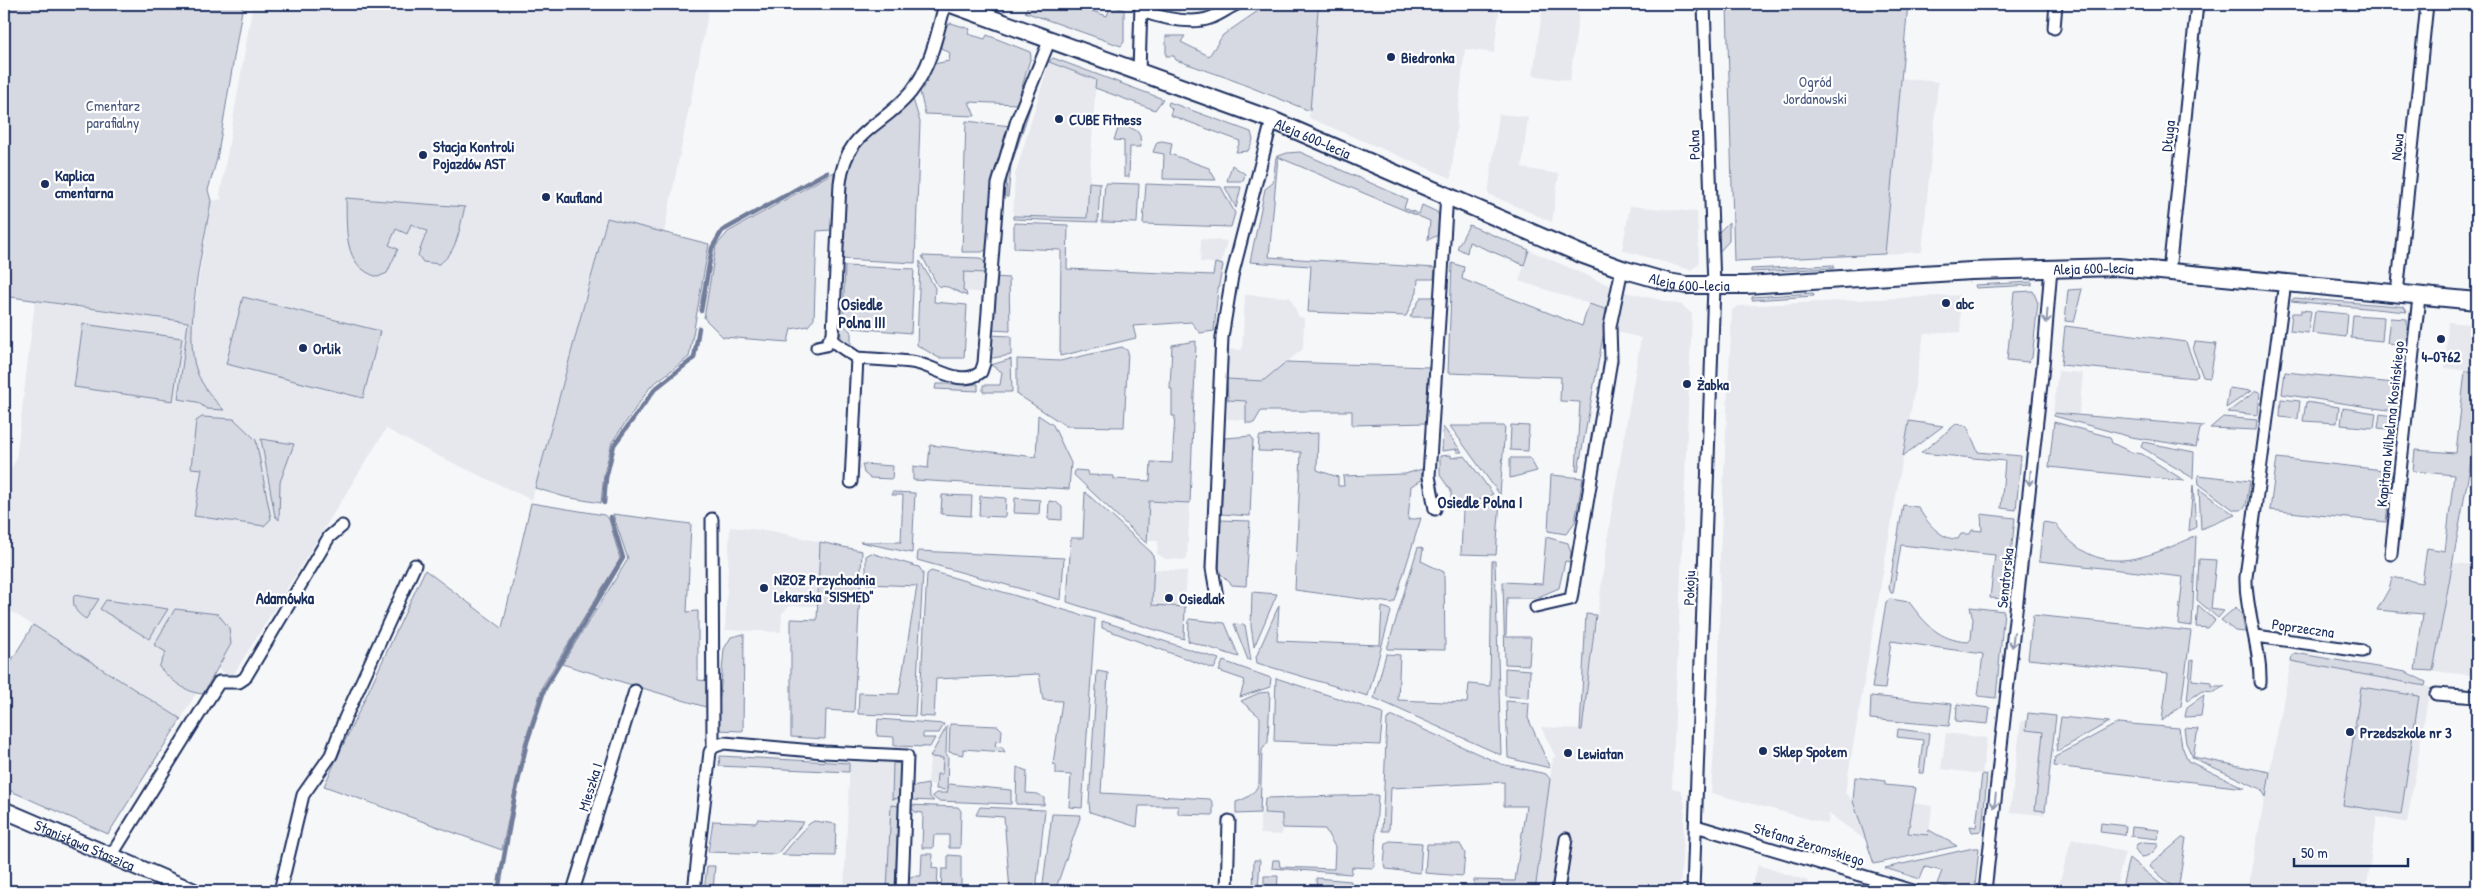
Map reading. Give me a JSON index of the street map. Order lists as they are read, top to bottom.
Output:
{
  "streets": {
    "main road": ["Aleja 600-lecia"],
    "street": [
      "Długa",
      "Polna",
      "Nowa",
      "Kapitana Wilhelma Kosińskiego",
      "Senatorska",
      "Pokoju",
      "Poprzeczna",
      "Mieszka I",
      "Stefana Żeromskiego",
      "Stanisława Staszica"
    ]
  },
  "crossings": [
    ["Długa", "Aleja 600-lecia"],
    ["Aleja 600-lecia", "Polna"],
    ["Aleja 600-lecia", "Nowa"],
    ["Aleja 600-lecia", "Kapitana Wilhelma Kosińskiego"],
    ["Aleja 600-lecia", "Senatorska"],
    ["Aleja 600-lecia", "Pokoju"],
    ["Polna", "Pokoju"],
    ["Pokoju", "Stefana Żeromskiego"]
  ],
  "one_way": ["Senatorska"],
  "districts": ["Osiedle Polna III", "Osiedle Polna I", "Adamówka"],
  "parks": ["Ogród Jordanowski", "Cmentarz parafialny"],
  "places": [
    "Biedronka",
    "CUBE Fitness",
    "Stacja Kontroli Pojazdów AST",
    "Kaplica cmentarna",
    "Kaufland",
    "abc",
    "4-0762",
    "Orlik",
    "Żabka",
    "NZOZ Przychodnia Lekarska \"SISMED\"",
    "Osiedlak",
    "Przedszkole nr 3",
    "Sklep Społem",
    "Lewiatan"
  ],
  "scale_bar": "50 m"
}
